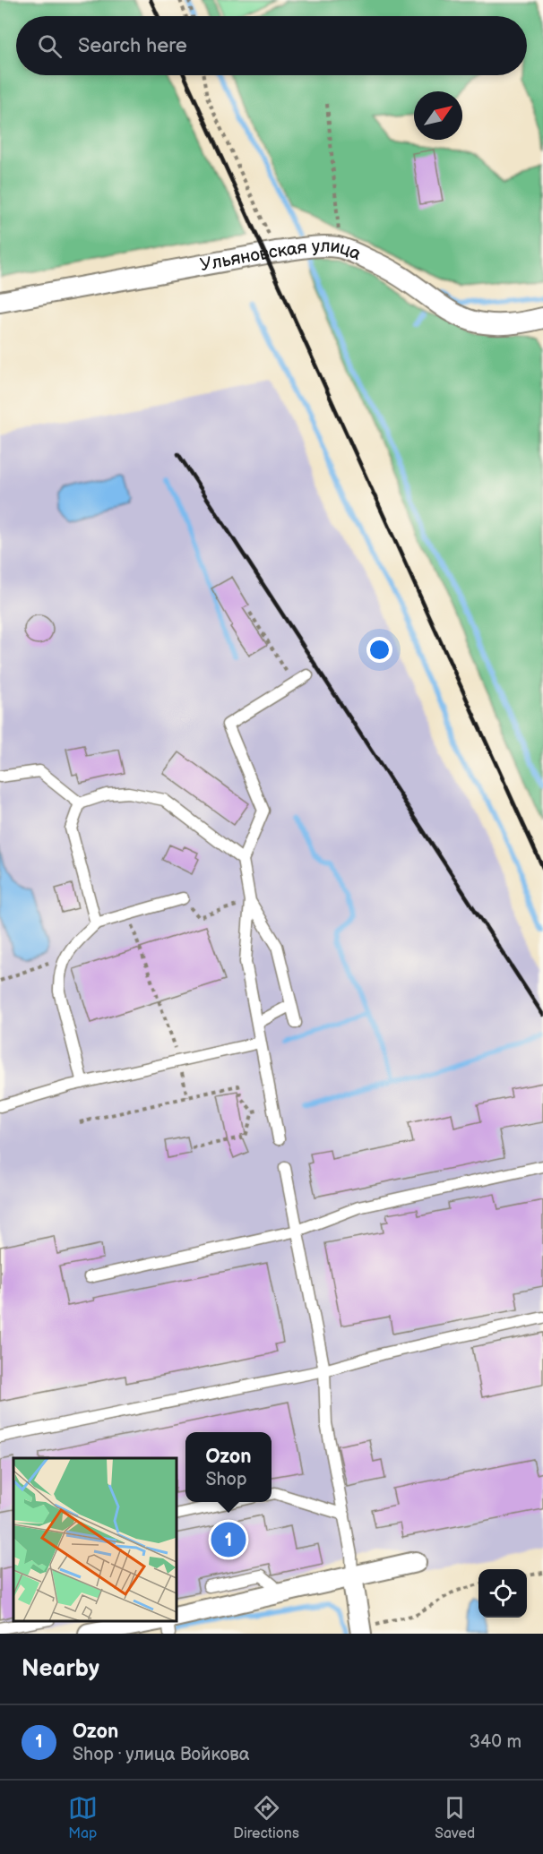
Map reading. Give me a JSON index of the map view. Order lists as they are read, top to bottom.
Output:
{
  "streets": {
    "street": ["Ульяновская улица"]
  },
  "north": "top right",
  "page": {
    "search": "Search here",
    "popup": ["Ozon", "Shop"],
    "pins": "1",
    "heading": "Nearby",
    "list": [
      {
        "mark": "1",
        "name": "Ozon",
        "note": "Shop · улица Войкова",
        "value": "340 m"
      }
    ],
    "nav": ["Map", "Directions", "Saved"]
  }
}
